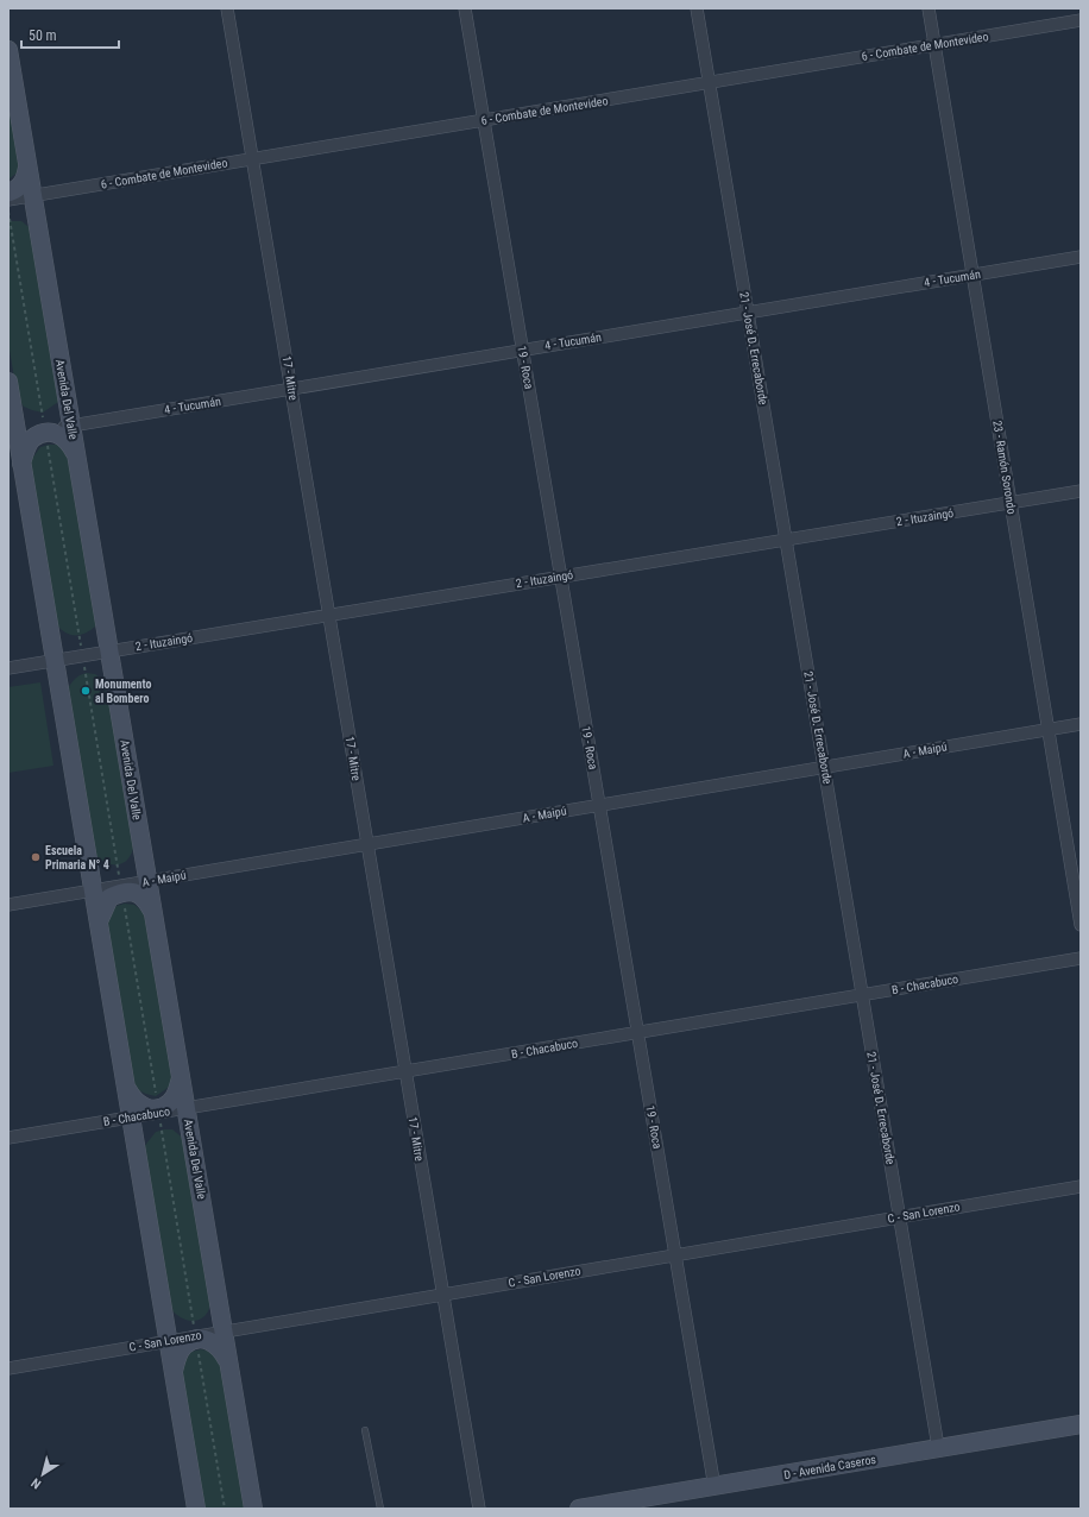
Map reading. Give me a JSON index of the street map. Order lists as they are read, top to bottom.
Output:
{
  "streets": {
    "street": [
      "6 - Combate de Montevideo",
      "4 - Tucumán",
      "21 - José D. Errecaborde",
      "19 - Roca",
      "17 - Mitre",
      "Avenida Del Valle",
      "23 - Ramón Sorondo",
      "2 - Ituzaingó",
      "A - Maipú",
      "B - Chacabuco",
      "C - San Lorenzo",
      "D - Avenida Caseros"
    ]
  },
  "crossings": [
    ["6 - Combate de Montevideo", "21 - José D. Errecaborde"],
    ["6 - Combate de Montevideo", "19 - Roca"],
    ["6 - Combate de Montevideo", "17 - Mitre"],
    ["6 - Combate de Montevideo", "Avenida Del Valle"],
    ["6 - Combate de Montevideo", "23 - Ramón Sorondo"],
    ["4 - Tucumán", "21 - José D. Errecaborde"],
    ["4 - Tucumán", "19 - Roca"],
    ["4 - Tucumán", "17 - Mitre"],
    ["4 - Tucumán", "Avenida Del Valle"],
    ["4 - Tucumán", "23 - Ramón Sorondo"],
    ["21 - José D. Errecaborde", "2 - Ituzaingó"],
    ["21 - José D. Errecaborde", "A - Maipú"],
    ["21 - José D. Errecaborde", "B - Chacabuco"],
    ["21 - José D. Errecaborde", "C - San Lorenzo"],
    ["21 - José D. Errecaborde", "D - Avenida Caseros"],
    ["19 - Roca", "2 - Ituzaingó"],
    ["19 - Roca", "A - Maipú"],
    ["19 - Roca", "B - Chacabuco"],
    ["19 - Roca", "C - San Lorenzo"],
    ["19 - Roca", "D - Avenida Caseros"],
    ["17 - Mitre", "2 - Ituzaingó"],
    ["17 - Mitre", "A - Maipú"],
    ["17 - Mitre", "B - Chacabuco"],
    ["17 - Mitre", "C - San Lorenzo"],
    ["Avenida Del Valle", "2 - Ituzaingó"],
    ["Avenida Del Valle", "A - Maipú"],
    ["Avenida Del Valle", "B - Chacabuco"],
    ["Avenida Del Valle", "C - San Lorenzo"],
    ["23 - Ramón Sorondo", "2 - Ituzaingó"],
    ["23 - Ramón Sorondo", "A - Maipú"]
  ],
  "places": ["Monumento al Bombero", "Escuela Primaria N° 4"],
  "scale_bar": "50 m",
  "north": "bottom left"
}
